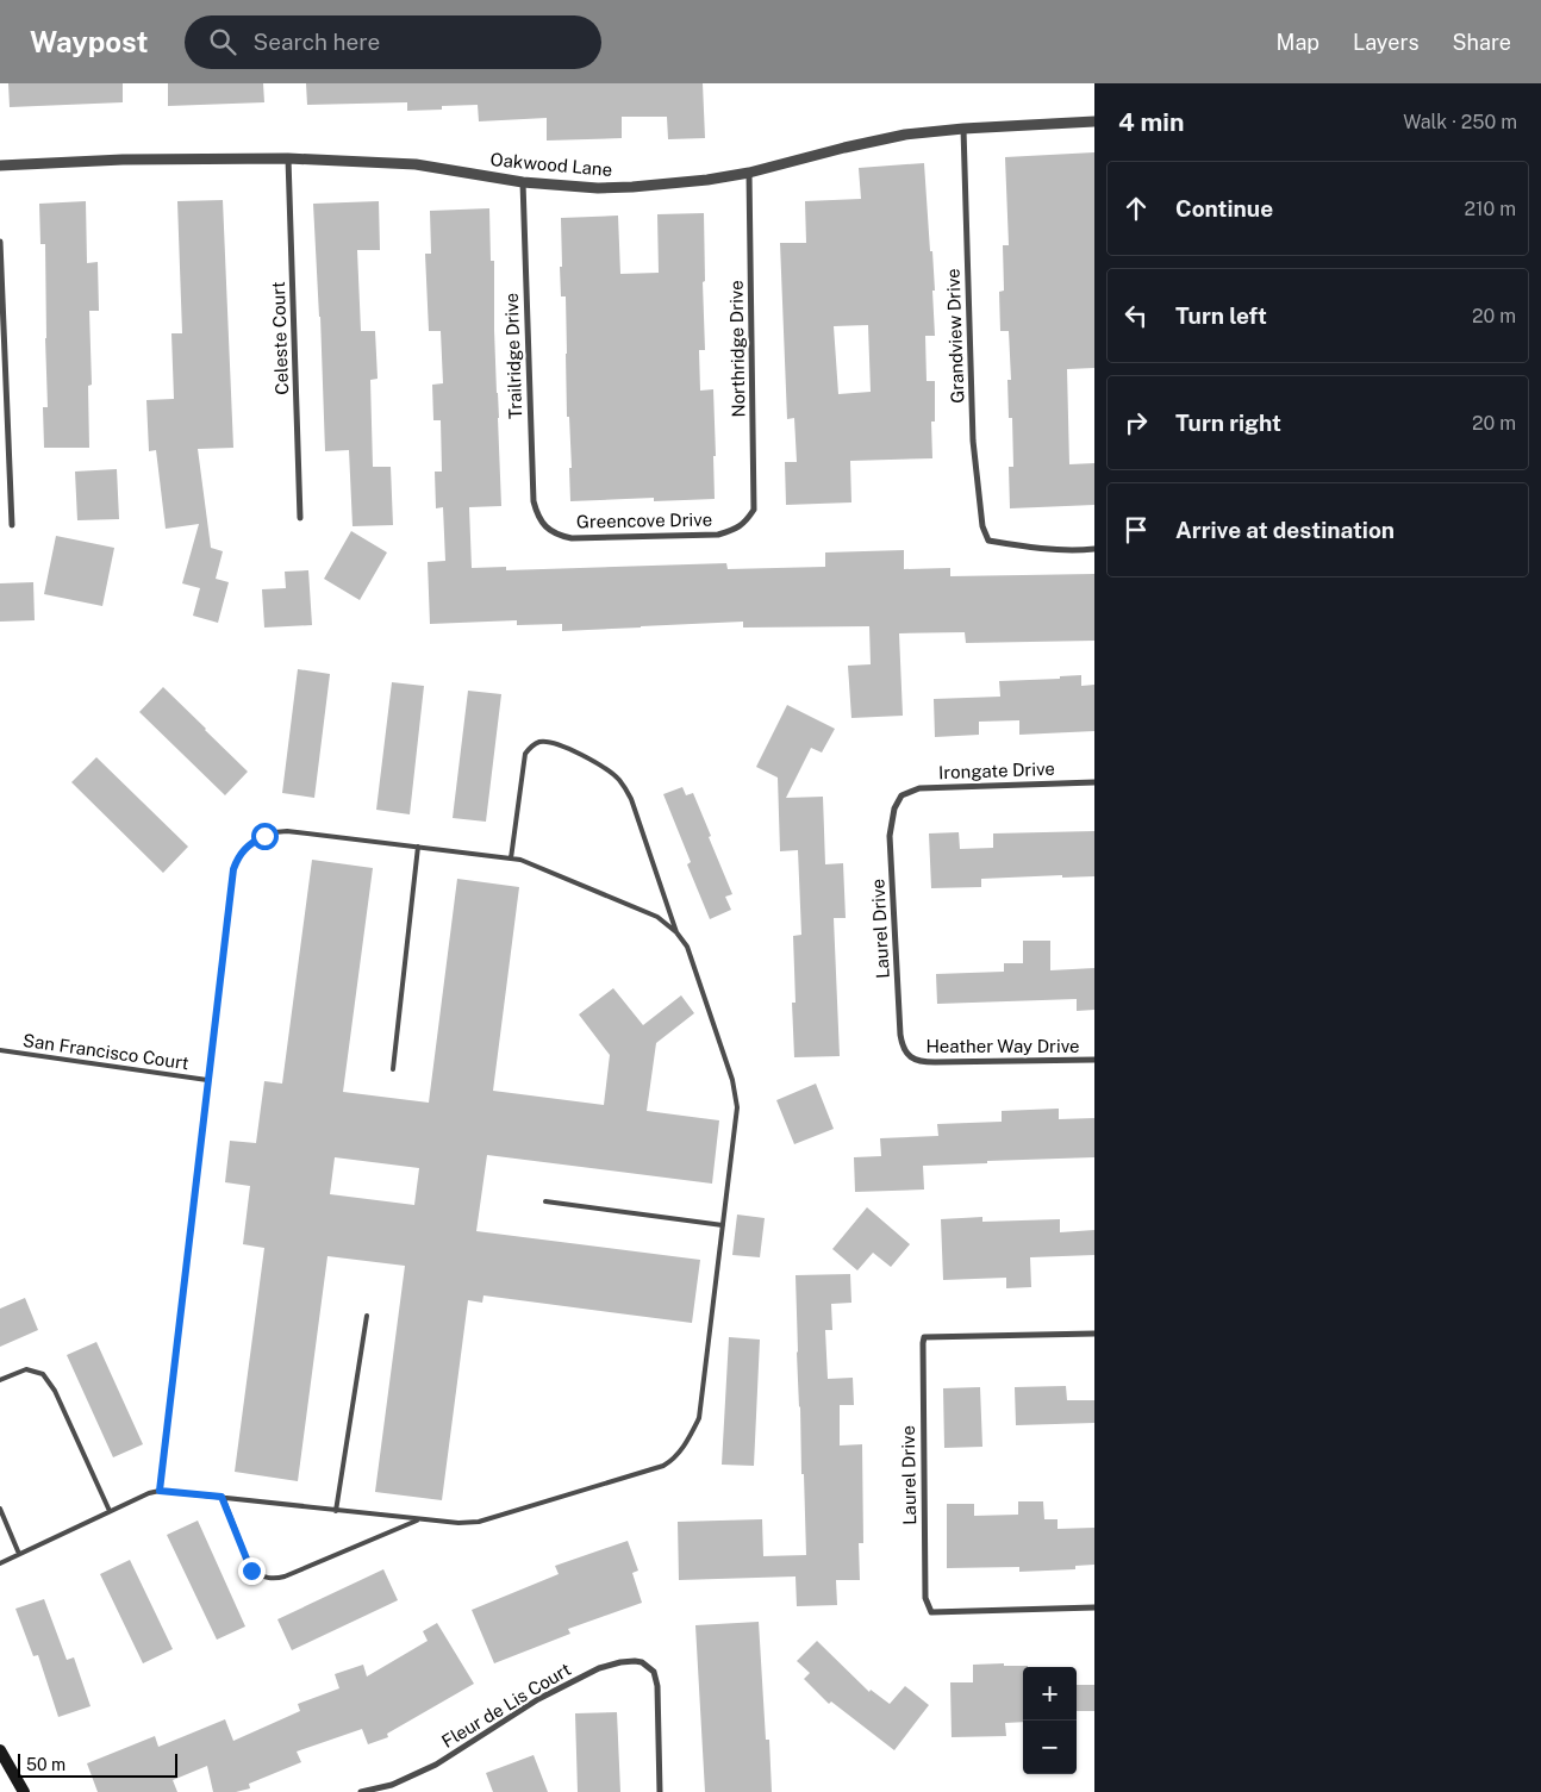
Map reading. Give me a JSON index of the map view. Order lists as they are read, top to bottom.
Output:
{
  "streets": {
    "street": [
      "Oakwood Lane",
      "Grandview Drive",
      "Celeste Court",
      "Northridge Drive",
      "Trailridge Drive",
      "Greencove Drive",
      "Irongate Drive",
      "Laurel Drive",
      "Heather Way Drive",
      "Fleur de Lis Court"
    ],
    "lane": ["San Francisco Court"]
  },
  "crossings": [
    ["Oakwood Lane", "Grandview Drive"],
    ["Oakwood Lane", "Celeste Court"],
    ["Oakwood Lane", "Northridge Drive"],
    ["Oakwood Lane", "Trailridge Drive"],
    ["Northridge Drive", "Greencove Drive"],
    ["Trailridge Drive", "Greencove Drive"],
    ["Irongate Drive", "Laurel Drive"],
    ["Laurel Drive", "Heather Way Drive"]
  ],
  "scale_bar": "50 m",
  "page": {
    "header": "Waypost",
    "search": "Search here",
    "nav": ["Map", "Layers", "Share"],
    "heading": ["4 min", "Walk · 250 m"],
    "list": [
      ["Continue", "210 m"],
      ["Turn left", "20 m"],
      ["Turn right", "20 m"],
      "Arrive at destination"
    ],
    "map_buttons": ["+", "−"],
    "scale": "50 m"
  }
}
